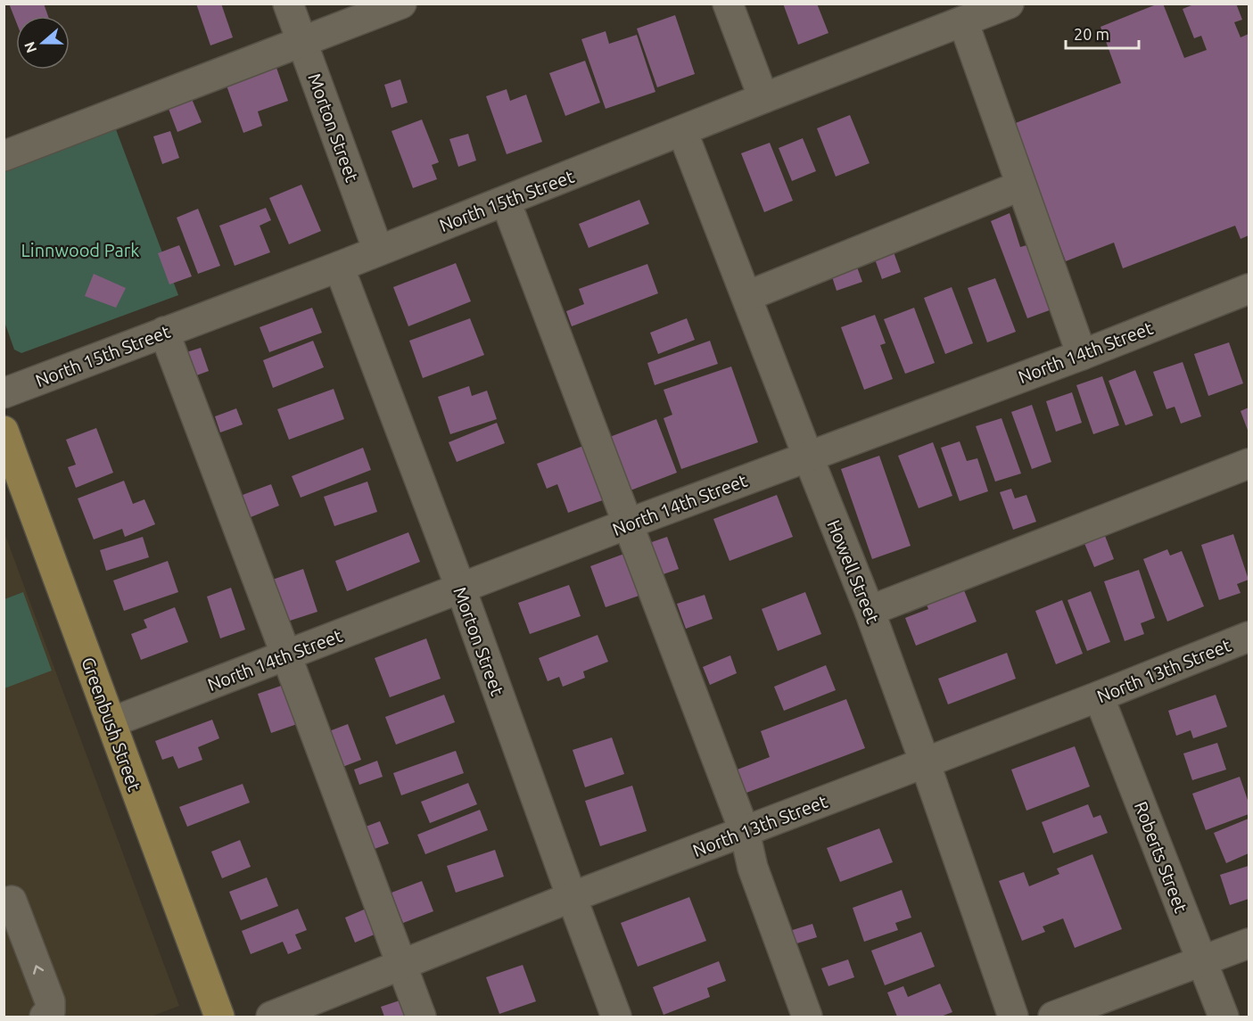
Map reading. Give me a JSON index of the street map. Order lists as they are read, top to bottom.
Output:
{
  "streets": {
    "main road": ["Greenbush Street"],
    "street": [
      "Morton Street",
      "North 15th Street",
      "North 14th Street",
      "Howell Street",
      "North 13th Street",
      "Roberts Street"
    ]
  },
  "crossings": [
    ["Morton Street", "North 15th Street"],
    ["Morton Street", "North 14th Street"],
    ["Morton Street", "North 13th Street"],
    ["North 15th Street", "Howell Street"],
    ["North 14th Street", "Howell Street"],
    ["North 14th Street", "Greenbush Street"],
    ["Howell Street", "North 13th Street"],
    ["North 13th Street", "Roberts Street"]
  ],
  "parks": ["Linnwood Park"],
  "scale_bar": "20 m",
  "north": "left"
}
